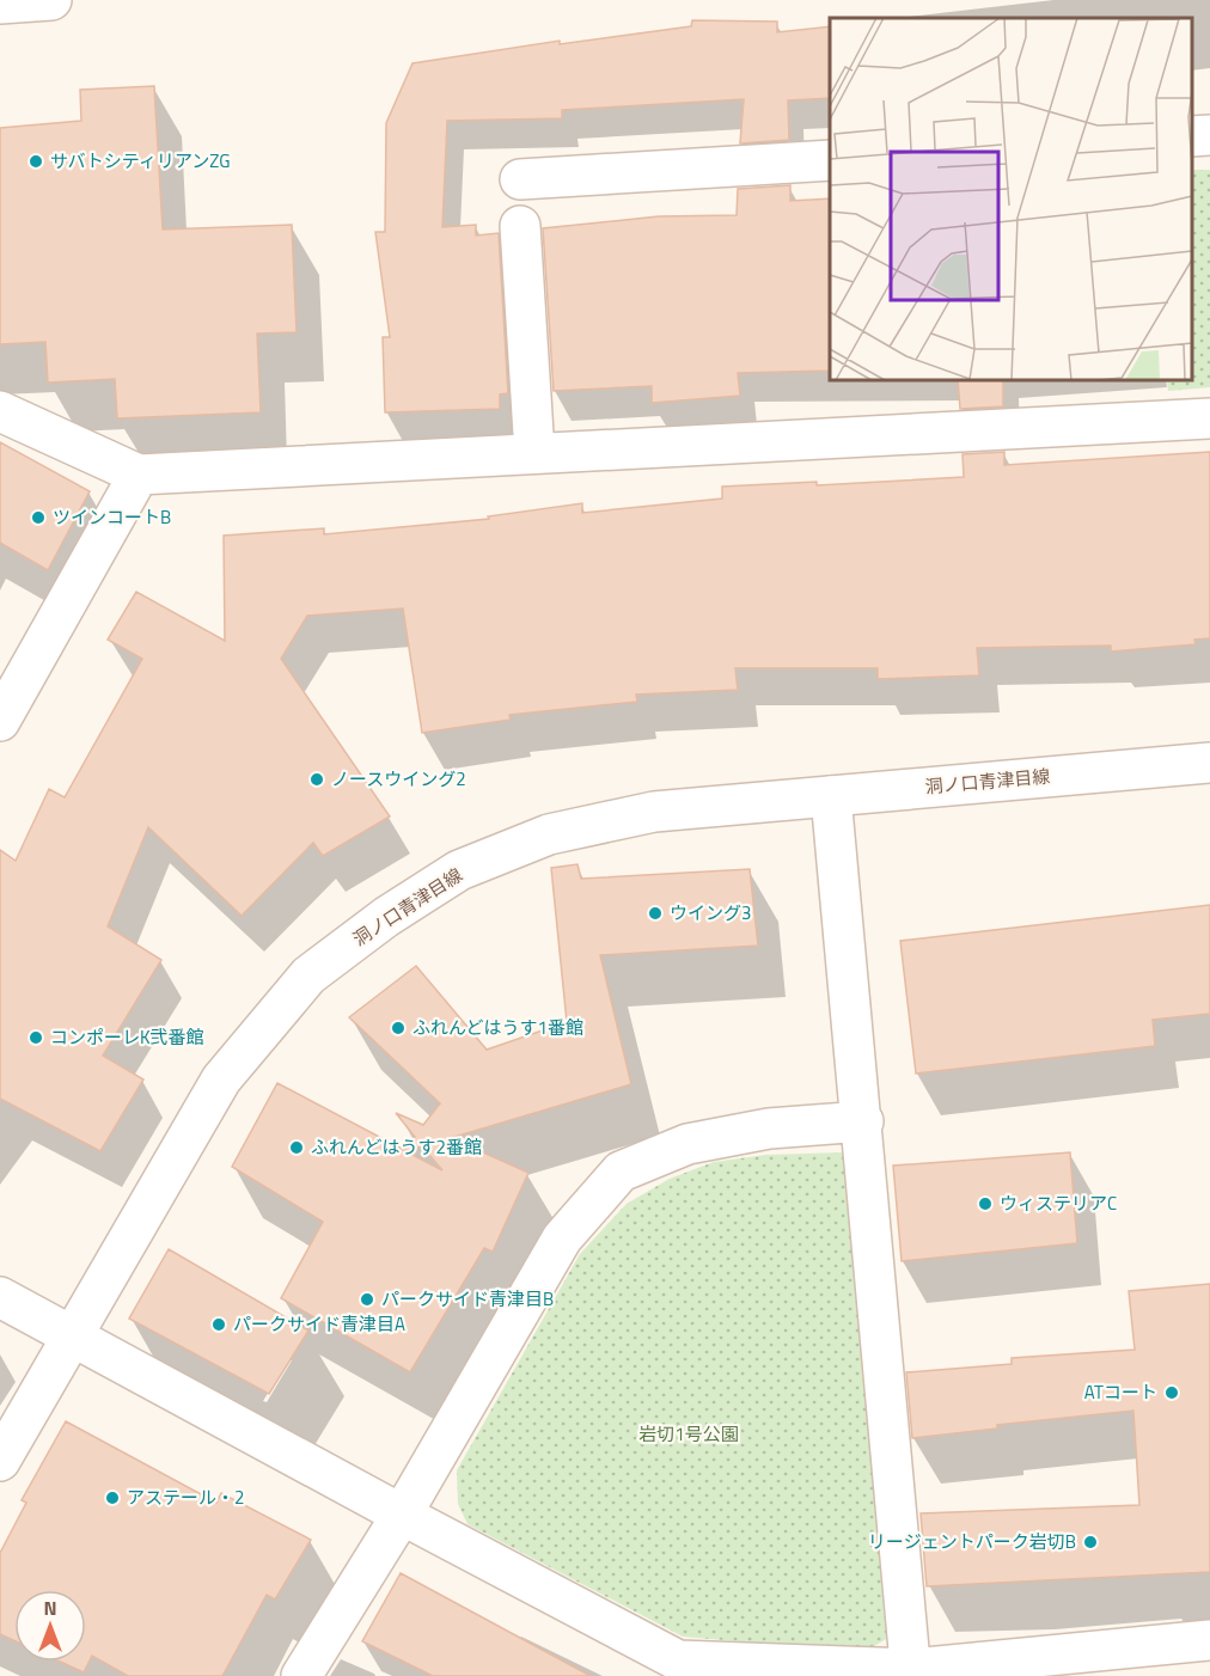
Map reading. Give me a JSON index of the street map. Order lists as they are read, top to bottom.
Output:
{
  "streets": {
    "street": ["洞ノ口青津目線"]
  },
  "parks": ["岩切1号公園"],
  "places": [
    "サバトシティリアンZG",
    "ツインコートB",
    "ノースウイング2",
    "ウイング3",
    "ふれんどはうす1番館",
    "コンポーレK弐番館",
    "ふれんどはうす2番館",
    "ウィステリアC",
    "パークサイド青津目B",
    "パークサイド青津目A",
    "ATコート",
    "アステール・2",
    "リージェントパーク岩切B"
  ],
  "north": "top"
}
